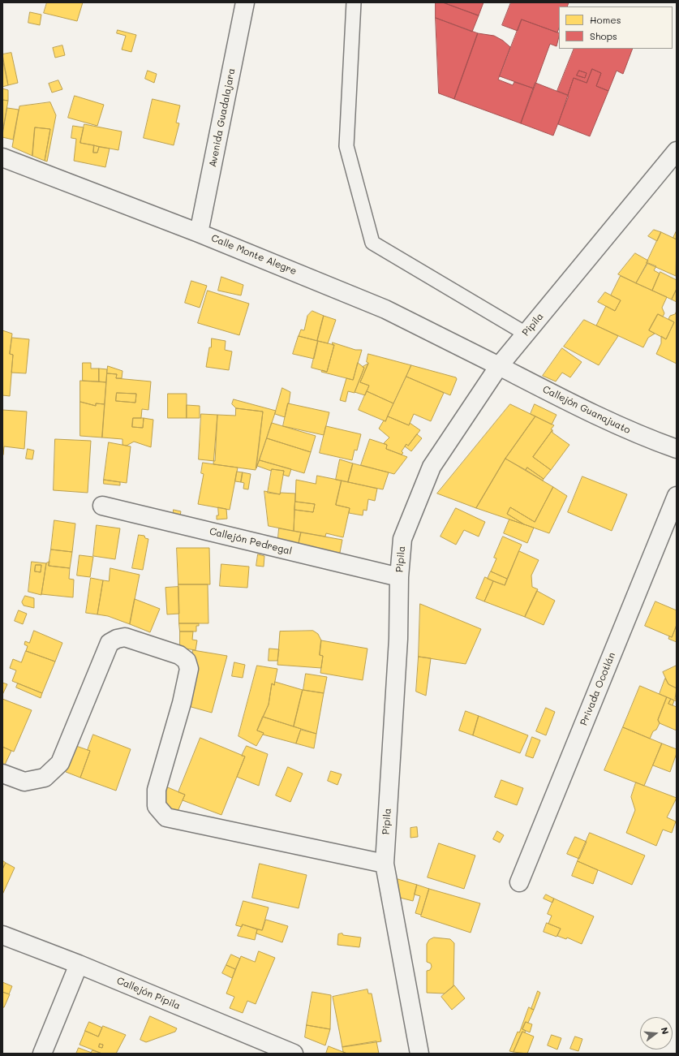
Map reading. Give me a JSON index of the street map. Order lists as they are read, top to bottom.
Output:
{
  "streets": {
    "street": [
      "Avenida Guadalajara",
      "Calle Monte Alegre",
      "Pipila",
      "Callejón Guanajuato",
      "Callejón Pedregal",
      "Privada Ocotlán",
      "Callejón Pípila"
    ]
  },
  "crossings": [
    ["Avenida Guadalajara", "Calle Monte Alegre"],
    ["Calle Monte Alegre", "Pipila"],
    ["Calle Monte Alegre", "Callejón Guanajuato"],
    ["Pipila", "Callejón Guanajuato"],
    ["Pipila", "Callejón Pedregal"]
  ],
  "legend": ["Homes", "Shops"],
  "north": "right"
}
